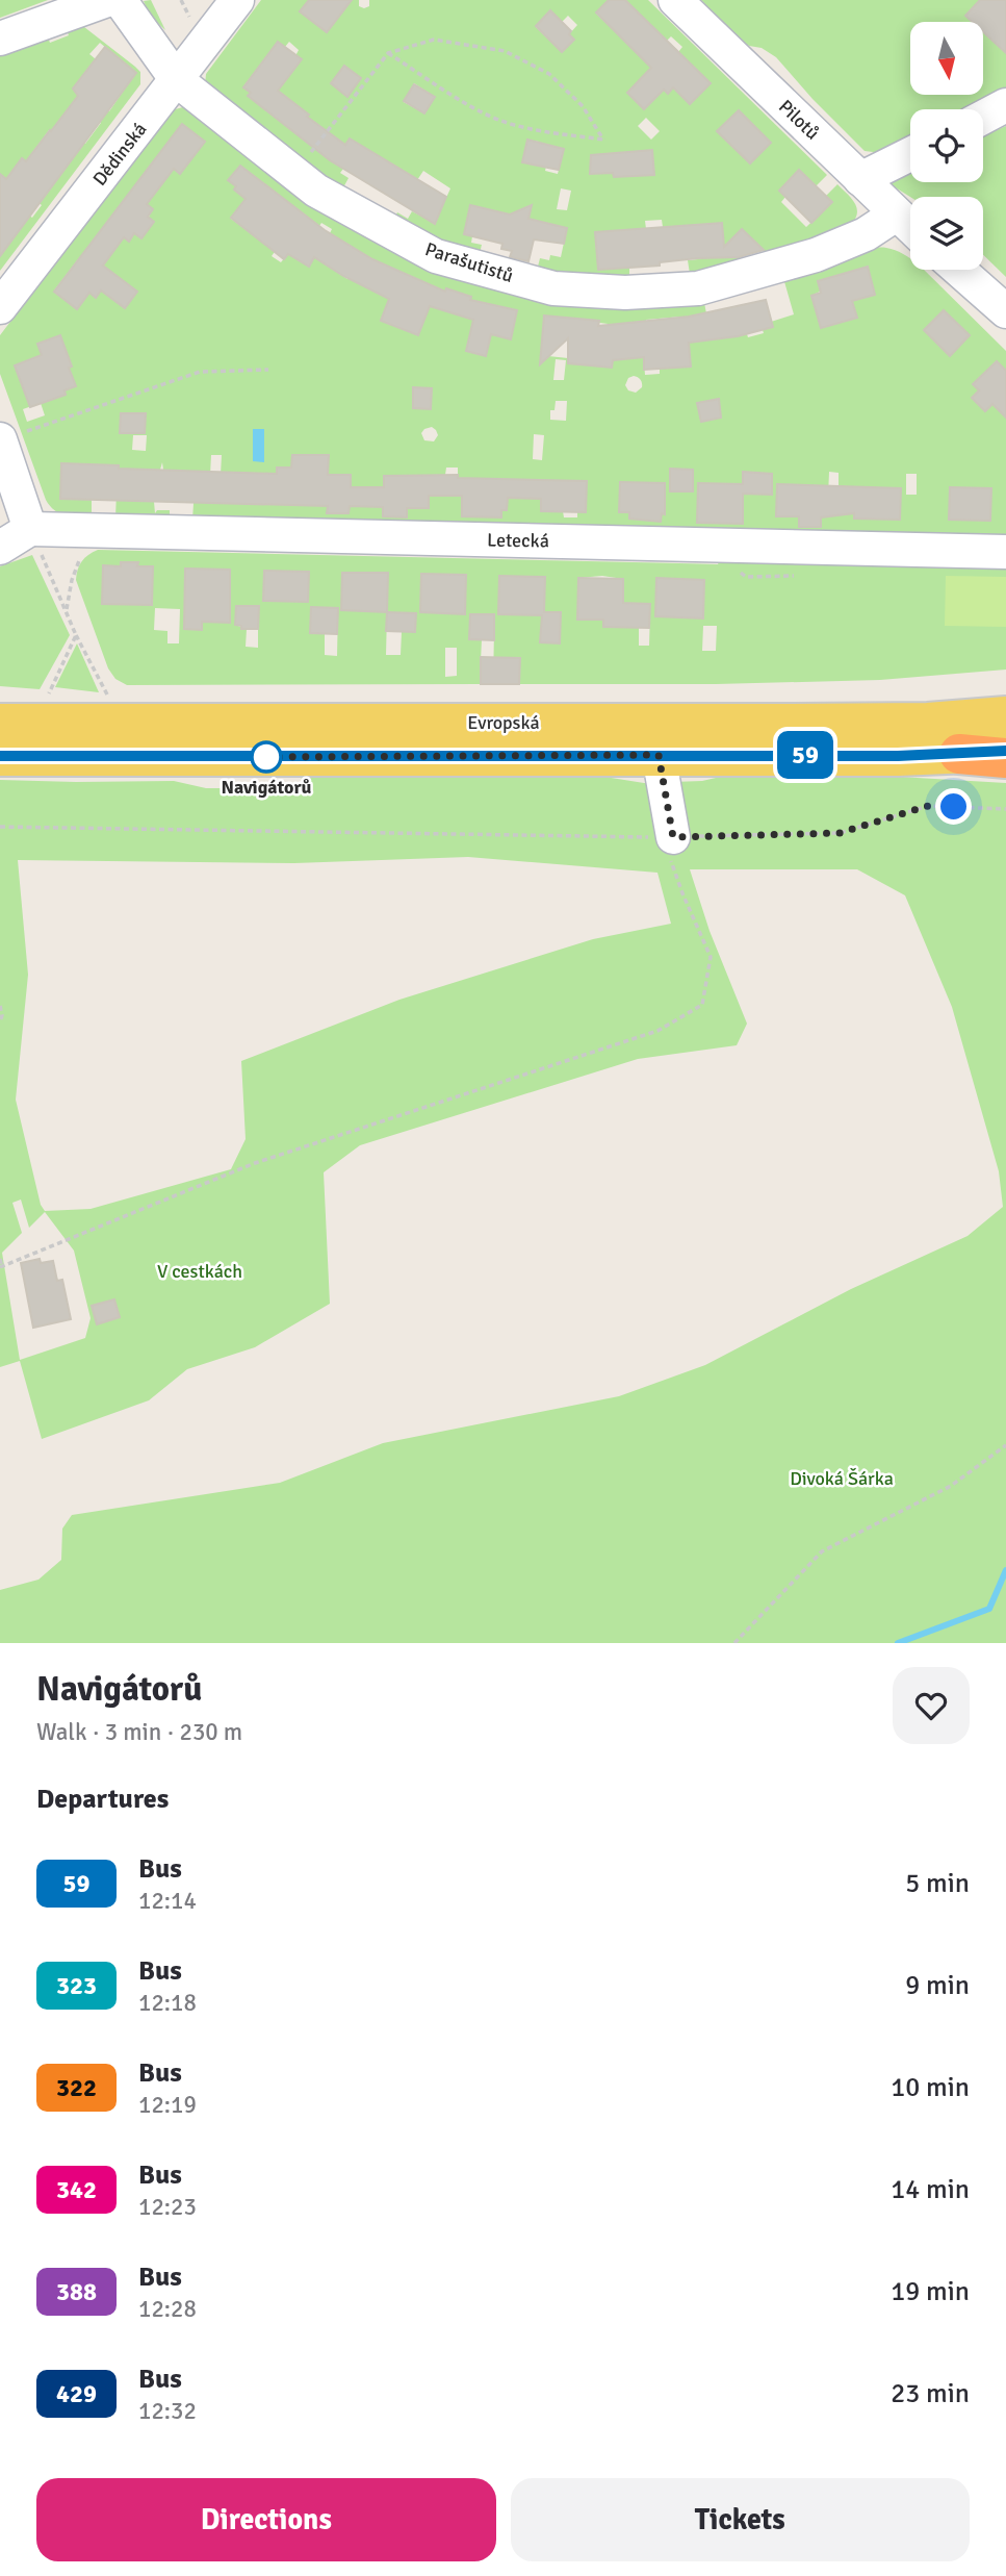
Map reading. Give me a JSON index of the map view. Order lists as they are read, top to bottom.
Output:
{
  "streets": {
    "main road": ["Evropská"],
    "street": [
      "Pilotů",
      "Dědinská",
      "Parašutistů",
      "Letecká"
    ]
  },
  "crossings": [
    ["Pilotů", "Parašutistů"],
    ["Dědinská", "Parašutistů"]
  ],
  "parks": ["V cestkách", "Divoká Šárka"],
  "places": ["Navigátorů"],
  "lines": ["bus line 59"],
  "north": "bottom",
  "page": {
    "on_map": "59",
    "heading": [
      ["Navigátorů", "Walk · 3 min · 230 m"],
      "Departures"
    ],
    "list": [
      {
        "mark": "59",
        "name": "Bus",
        "note": "12:14",
        "value": "5 min"
      },
      {
        "mark": "323",
        "name": "Bus",
        "note": "12:18",
        "value": "9 min"
      },
      {
        "mark": "322",
        "name": "Bus",
        "note": "12:19",
        "value": "10 min"
      },
      {
        "mark": "342",
        "name": "Bus",
        "note": "12:23",
        "value": "14 min"
      },
      {
        "mark": "388",
        "name": "Bus",
        "note": "12:28",
        "value": "19 min"
      },
      {
        "mark": "429",
        "name": "Bus",
        "note": "12:32",
        "value": "23 min"
      }
    ],
    "buttons": ["Directions", "Tickets"]
  }
}
